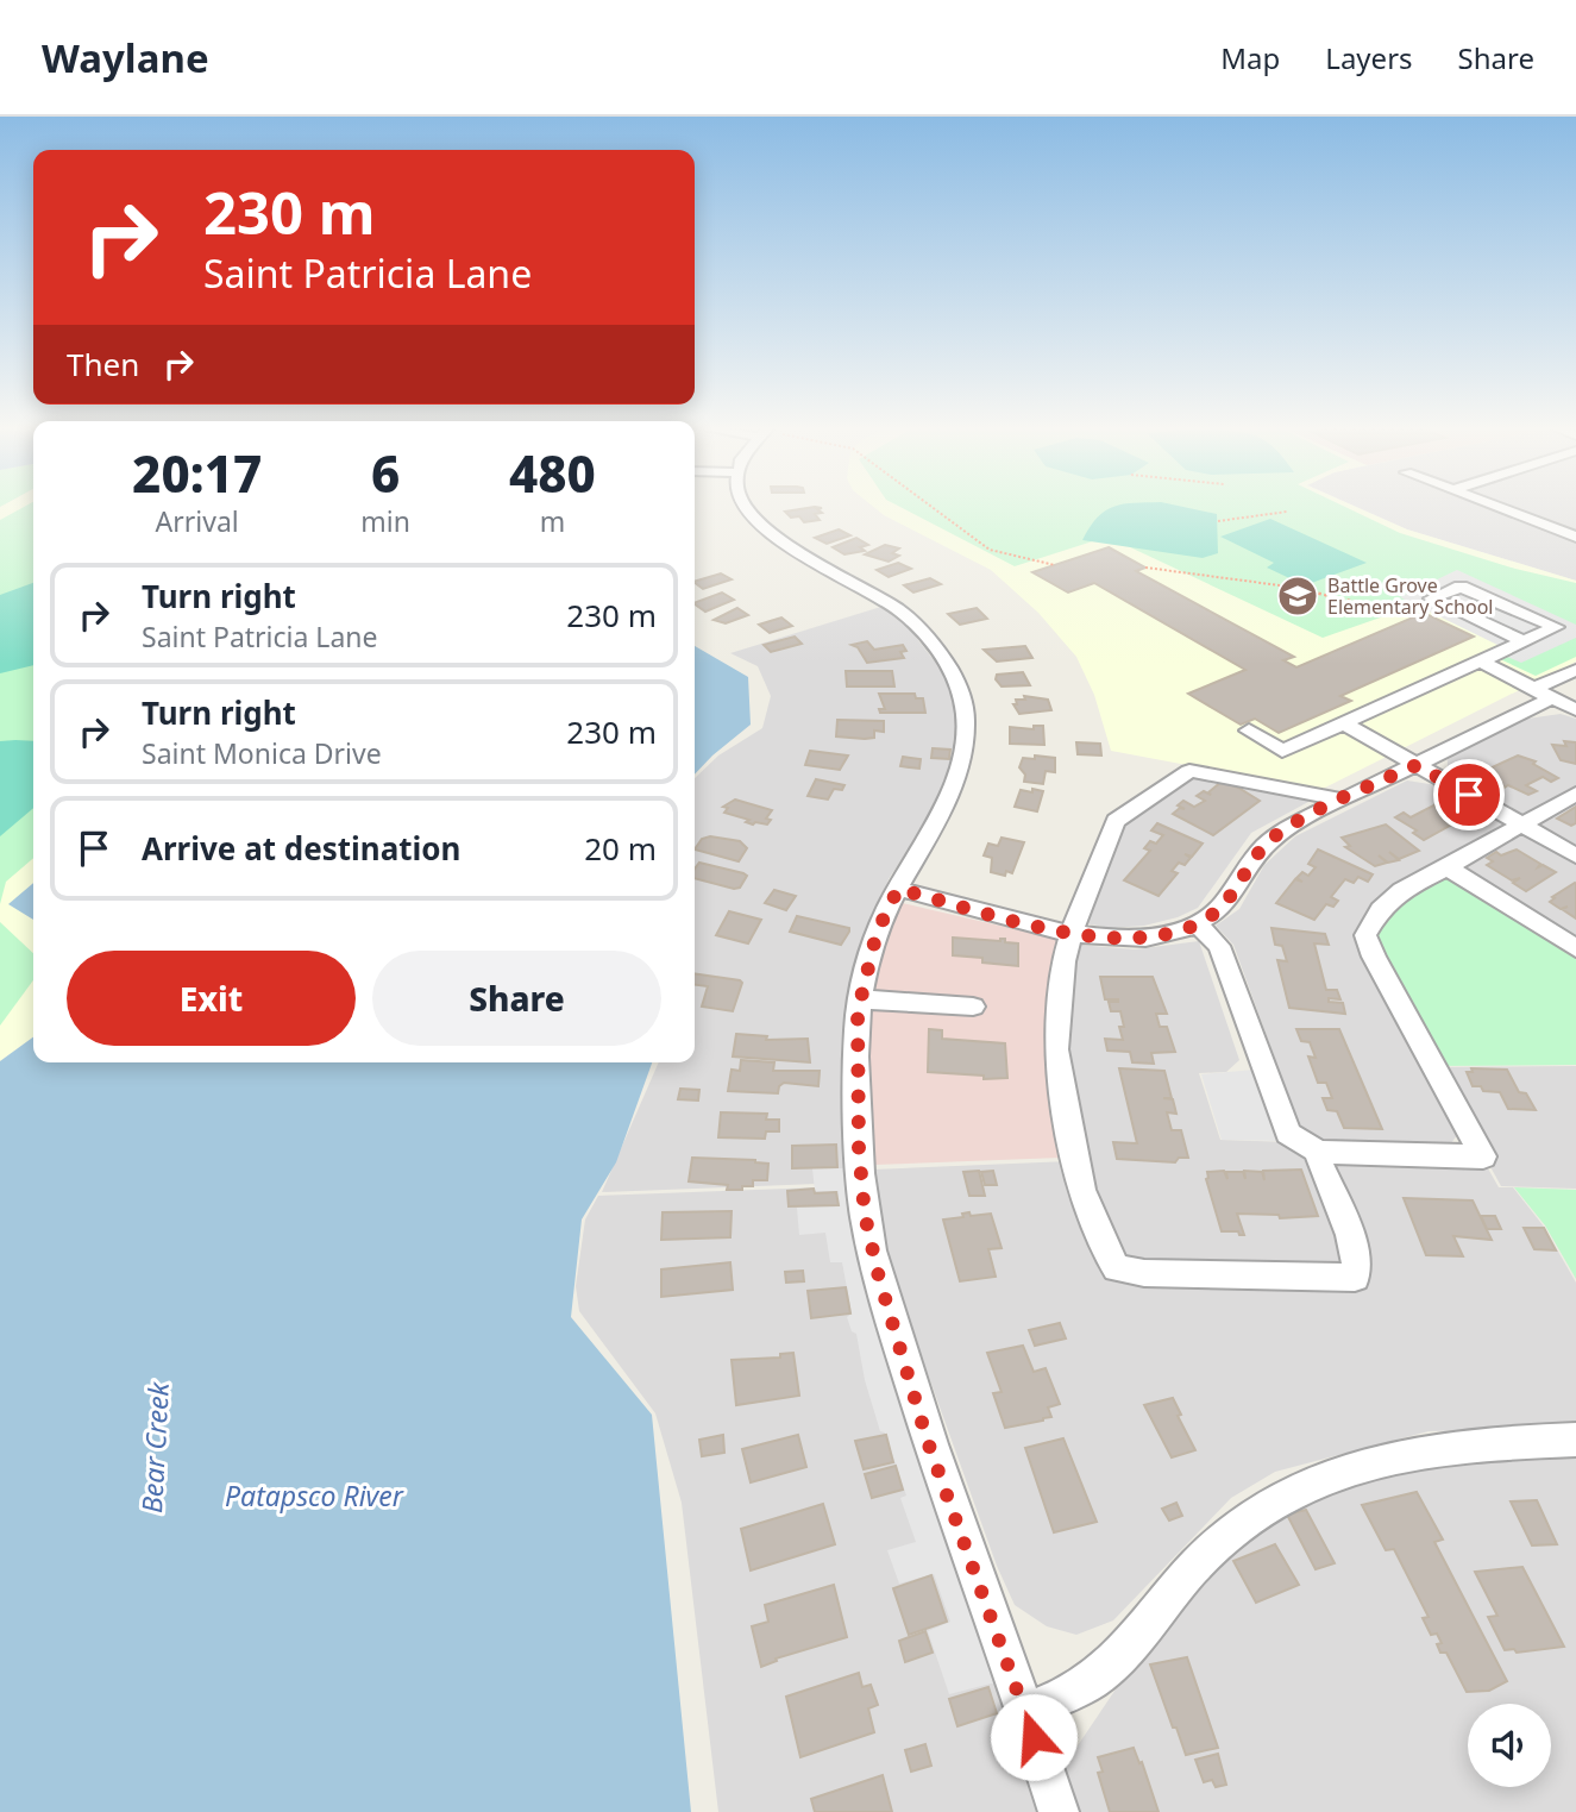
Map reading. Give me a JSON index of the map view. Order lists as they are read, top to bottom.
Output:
{
  "water": ["Bear Creek", "Patapsco River"],
  "places": {
    "school or university": ["Battle Grove Elementary School"]
  },
  "page": {
    "header": "Waylane",
    "nav": ["Map", "Layers", "Share"],
    "turn": ["230 m", "Saint Patricia Lane"],
    "then": "Then",
    "eta": [
      "20:17",
      "Arrival",
      "6",
      "min",
      "480",
      "m"
    ],
    "list": [
      {
        "name": "Turn right",
        "note": "Saint Patricia Lane",
        "value": "230 m"
      },
      {
        "name": "Turn right",
        "note": "Saint Monica Drive",
        "value": "230 m"
      },
      {
        "name": "Arrive at destination",
        "value": "20 m"
      }
    ],
    "buttons": ["Exit", "Share"]
  }
}
